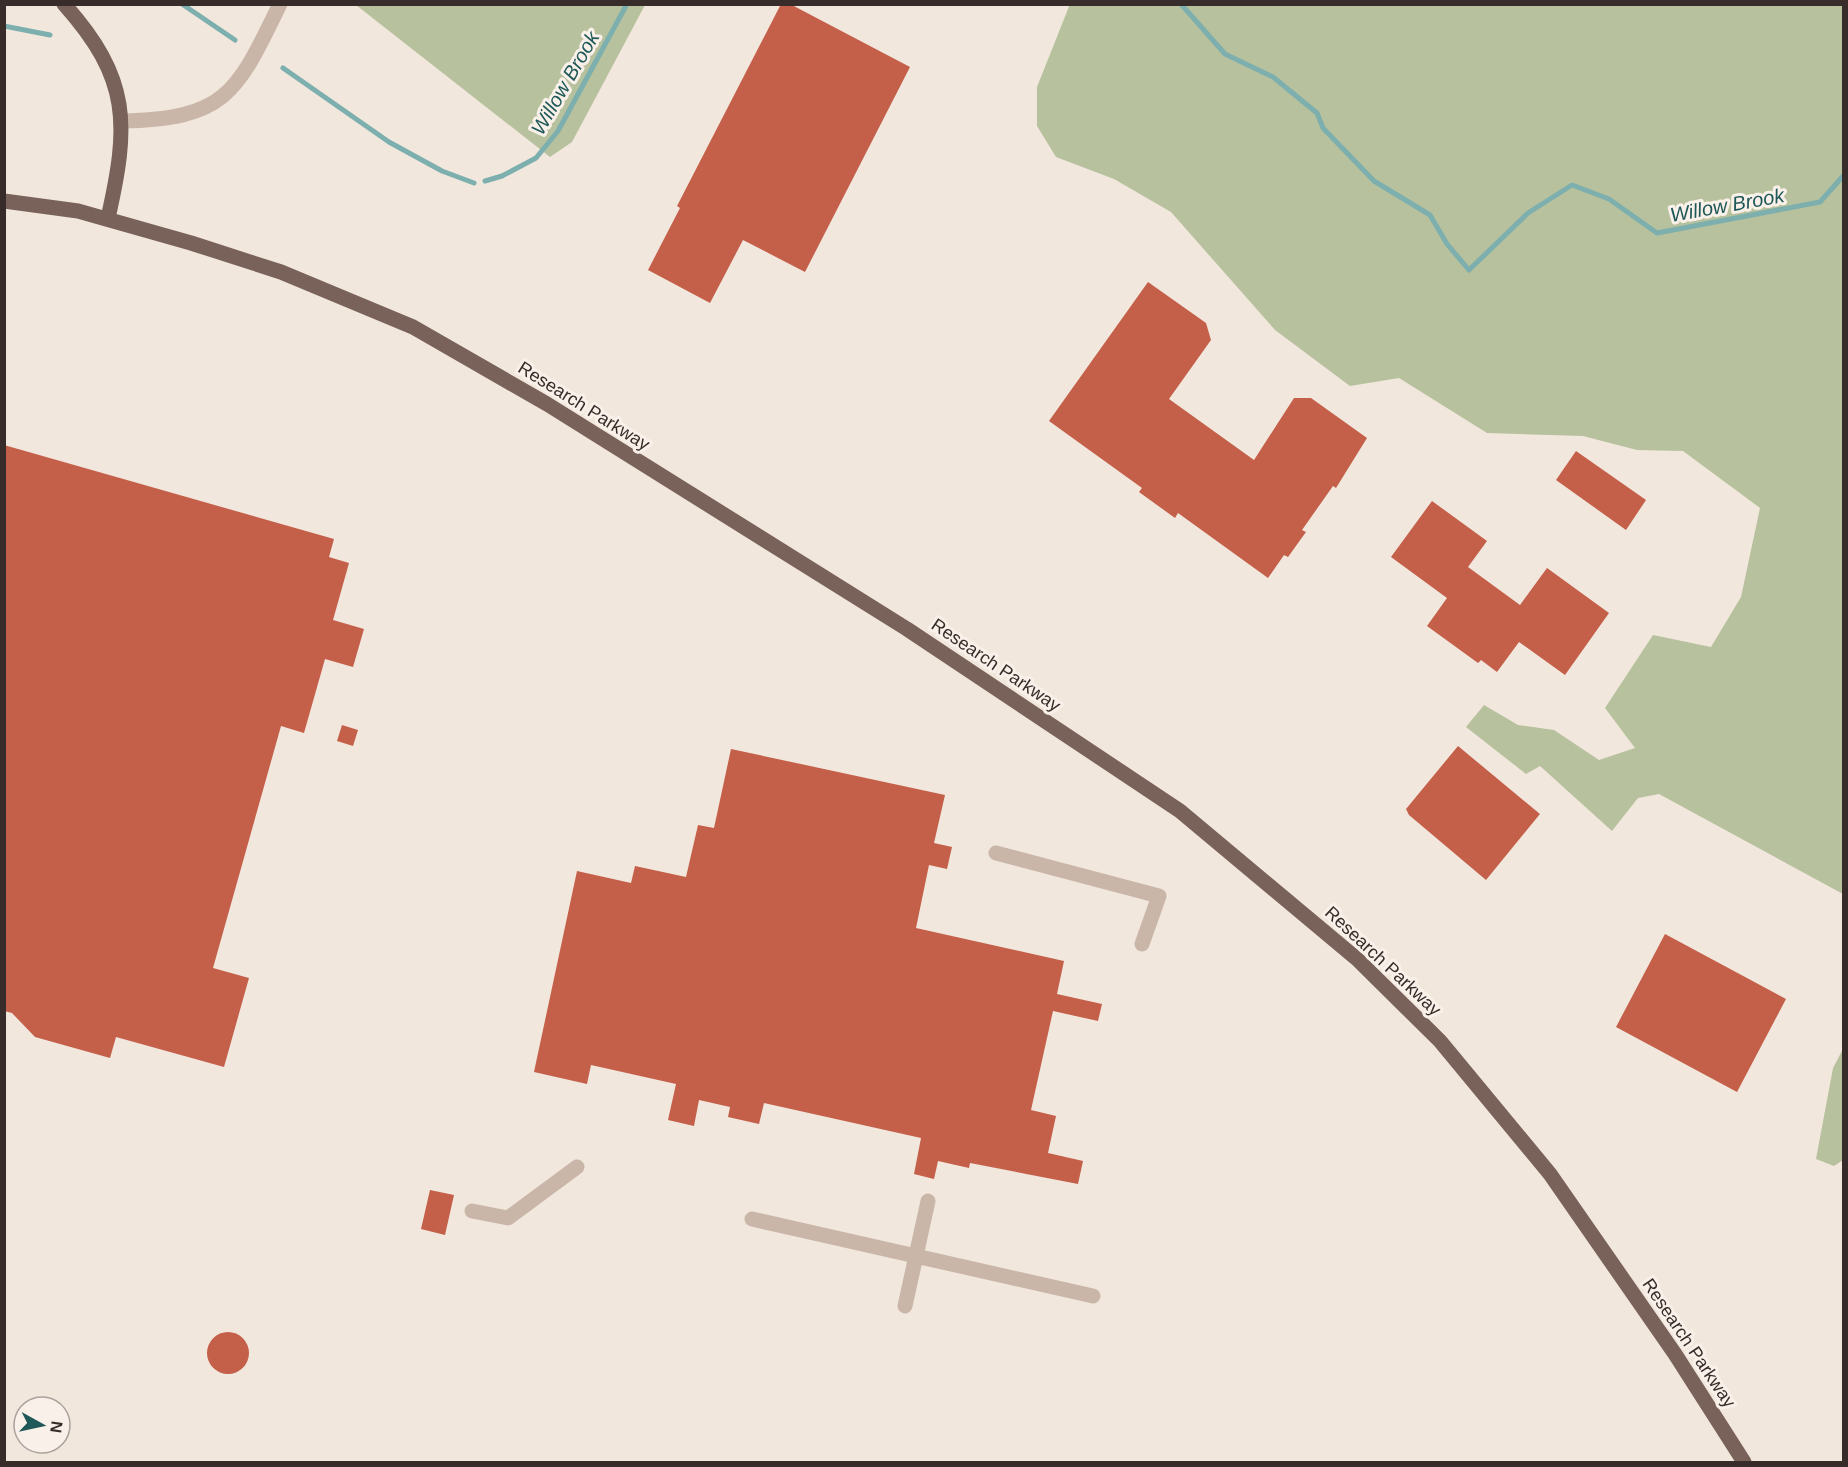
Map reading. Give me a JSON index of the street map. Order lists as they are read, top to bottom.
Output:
{
  "streets": {
    "main road": ["Research Parkway"]
  },
  "water": ["Willow Brook"],
  "north": "right"
}
